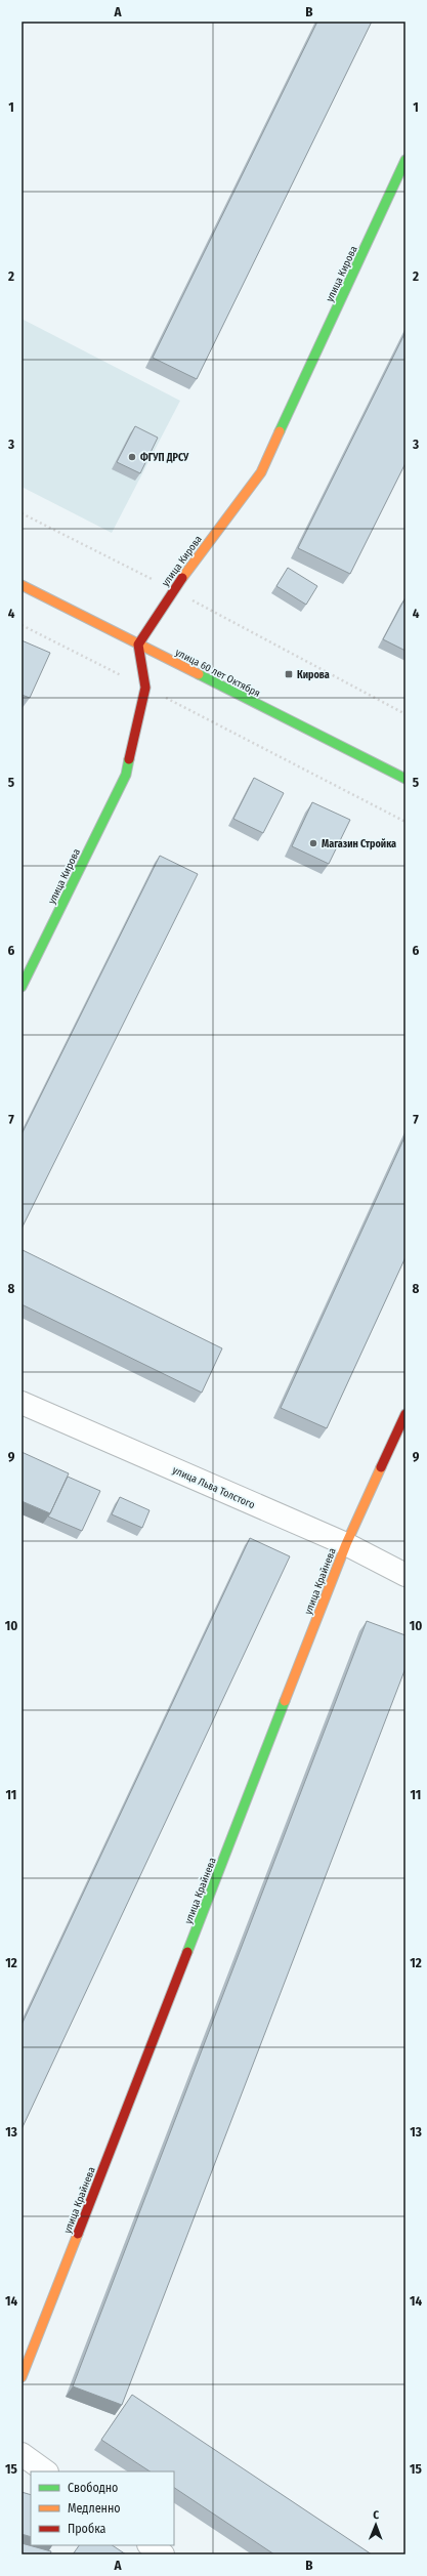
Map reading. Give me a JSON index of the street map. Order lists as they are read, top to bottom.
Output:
{
  "streets": {
    "street": [
      "улица Кирова",
      "улица 60 лет Октября",
      "улица Льва Толстого",
      "улица Крайнева"
    ]
  },
  "crossings": [
    ["улица Кирова", "улица 60 лет Октября"],
    ["улица Льва Толстого", "улица Крайнева"]
  ],
  "places": {
    "other": ["ФГУП ДРСУ", "Магазин Стройка"],
    "transit": ["Кирова"]
  },
  "legend": ["Свободно", "Медленно", "Пробка"],
  "north": "top",
  "grid": {
    "columns": ["A", "B"],
    "rows": [
      "1",
      "2",
      "3",
      "4",
      "5",
      "6",
      "7",
      "8",
      "9",
      "10",
      "11",
      "12",
      "13",
      "14",
      "15"
    ]
  }
}
